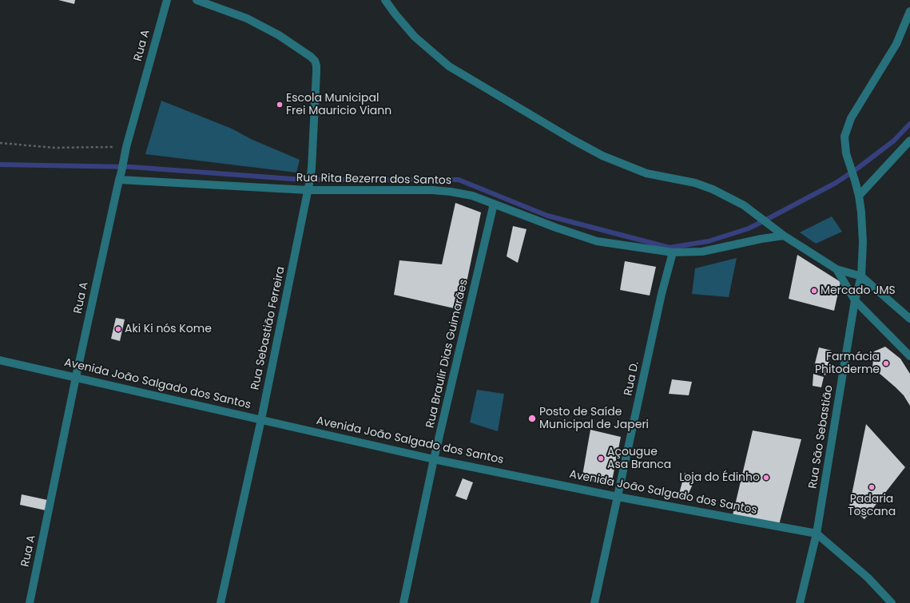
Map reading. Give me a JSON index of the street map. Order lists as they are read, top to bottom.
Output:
{
  "streets": {
    "street": [
      "Rua A",
      "Rua Rita Bezerra dos Santos",
      "Rua Sebastião Ferreira",
      "Rua Braulir Dias Guimarães",
      "Rua D.",
      "Avenida João Salgado dos Santos",
      "Rua São Sebastião"
    ]
  },
  "crossings": [
    ["Rua A", "Rua Rita Bezerra dos Santos"],
    ["Rua A", "Avenida João Salgado dos Santos"],
    ["Rua Rita Bezerra dos Santos", "Rua Sebastião Ferreira"],
    ["Rua Rita Bezerra dos Santos", "Rua Braulir Dias Guimarães"],
    ["Rua Rita Bezerra dos Santos", "Rua D."],
    ["Rua Sebastião Ferreira", "Avenida João Salgado dos Santos"],
    ["Rua Braulir Dias Guimarães", "Avenida João Salgado dos Santos"],
    ["Rua D.", "Avenida João Salgado dos Santos"],
    ["Avenida João Salgado dos Santos", "Rua São Sebastião"]
  ],
  "places": [
    "Escola Municipal Frei Mauricio Viann",
    "Mercado JMS",
    "Aki Ki nós Kome",
    "Farmácia Phitoderme",
    "Posto de Saíde Municipal de Japeri",
    "Açougue Asa Branca",
    "Loja do Édinho",
    "Padaria Toscana"
  ]
}
